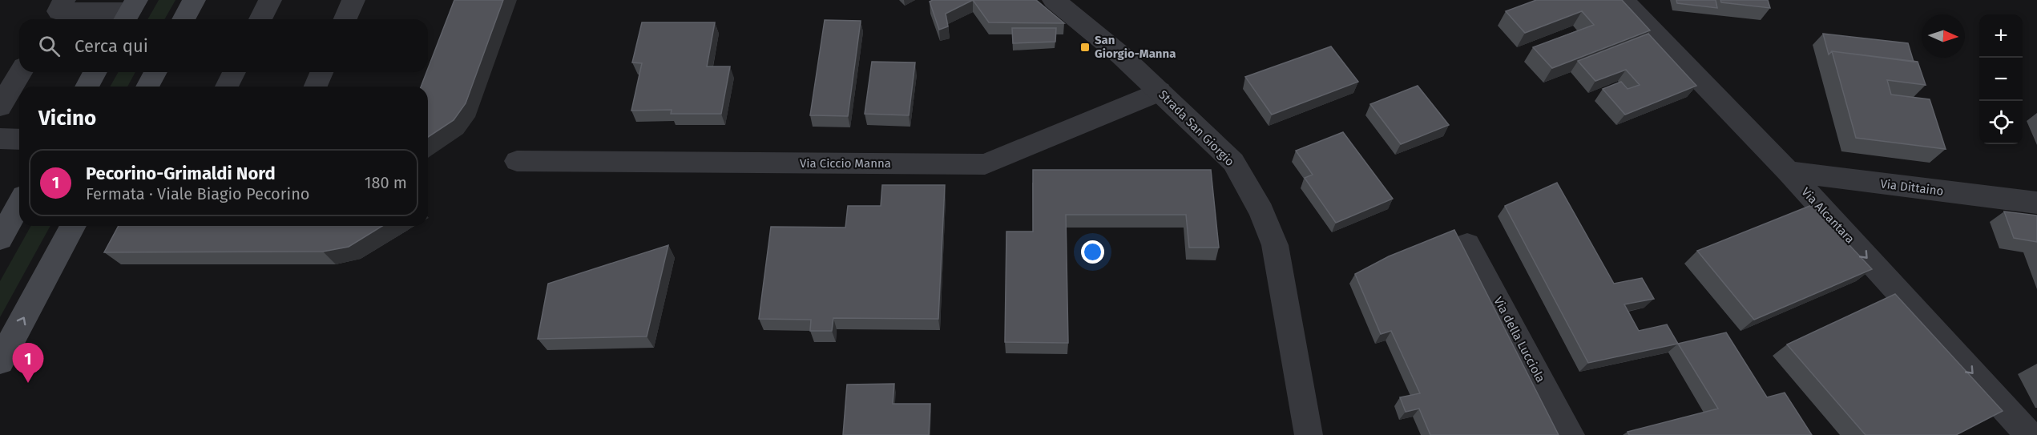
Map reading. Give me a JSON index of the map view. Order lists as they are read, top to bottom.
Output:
{
  "streets": {
    "street": [
      "Strada San Giorgio",
      "Via Ciccio Manna",
      "Via Dittaino",
      "Via Alcantara",
      "Via della Lucciola"
    ]
  },
  "crossings": [
    ["Strada San Giorgio", "Via Ciccio Manna"],
    ["Via Dittaino", "Via Alcantara"]
  ],
  "one_way": ["Via Alcantara"],
  "places": {
    "transit": ["San Giorgio-Manna"]
  },
  "north": "right",
  "page": {
    "map_buttons": ["+", "−"],
    "search": "Cerca qui",
    "heading": "Vicino",
    "list": [
      {
        "mark": "1",
        "name": "Pecorino-Grimaldi Nord",
        "note": "Fermata · Viale Biagio Pecorino",
        "value": "180 m"
      }
    ],
    "pins": "1"
  }
}
